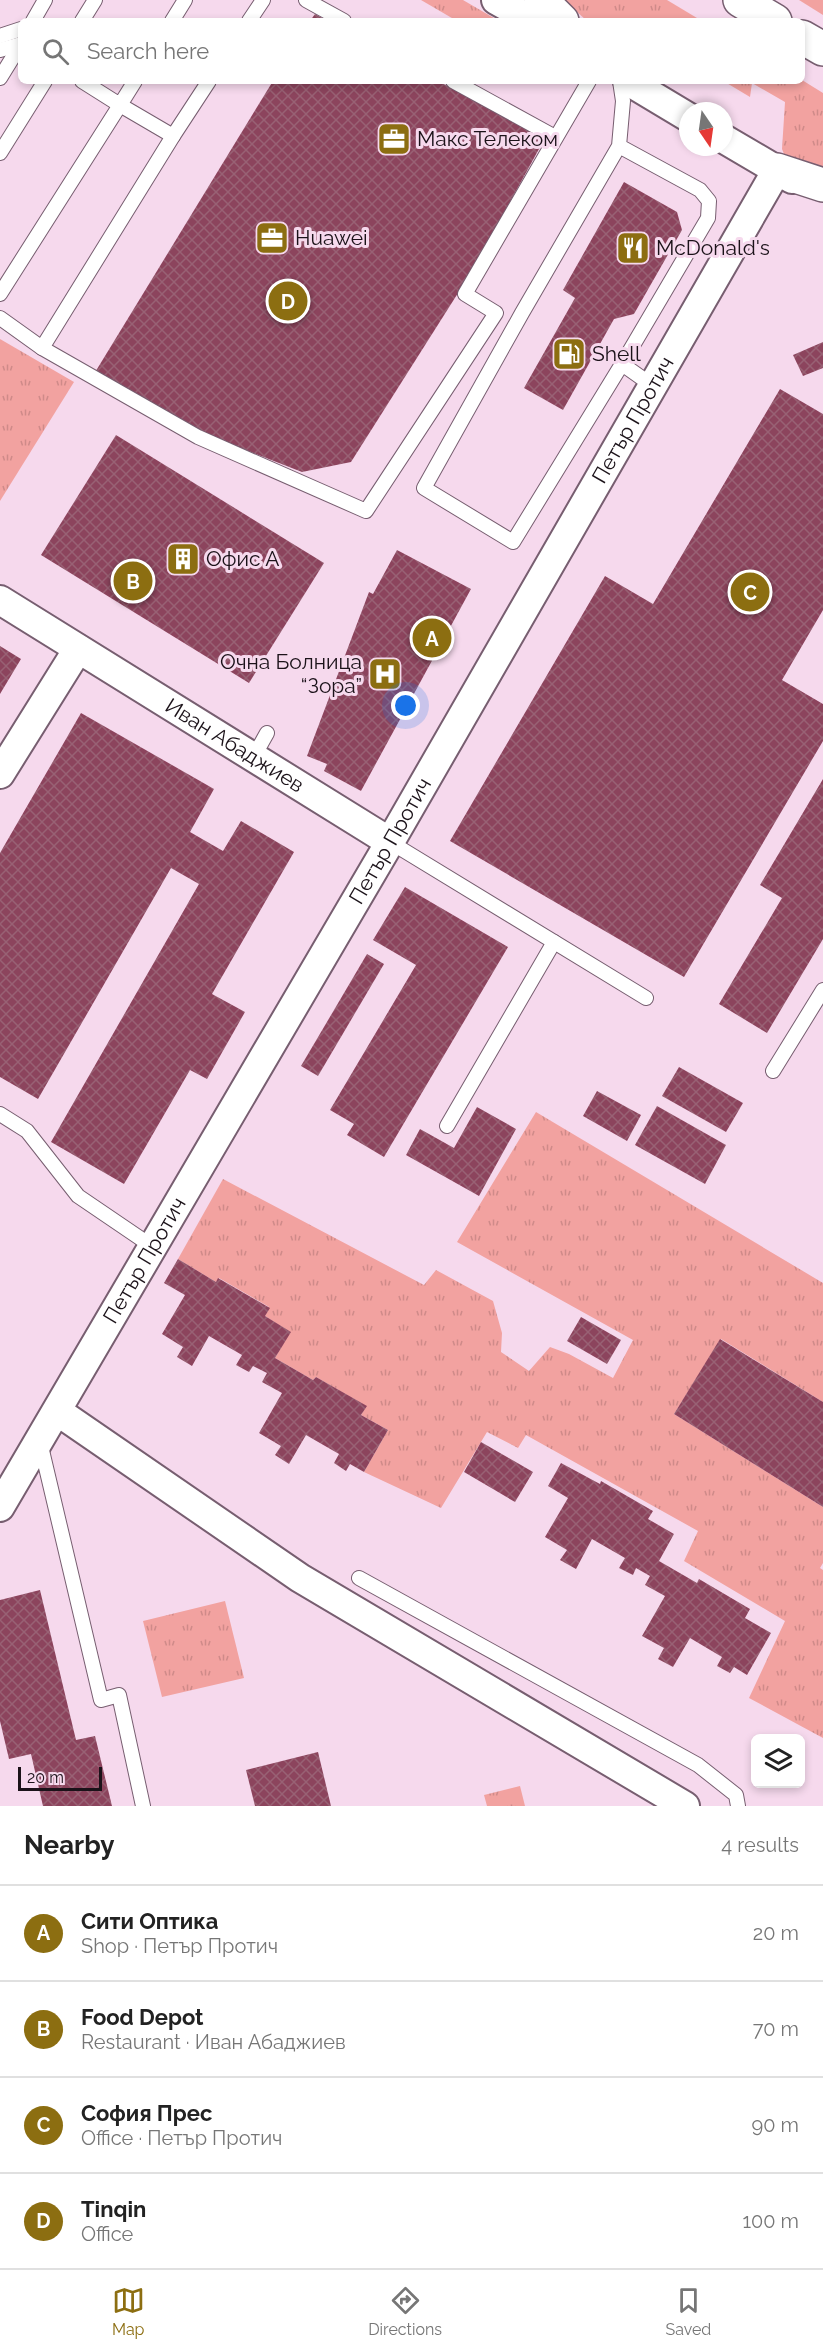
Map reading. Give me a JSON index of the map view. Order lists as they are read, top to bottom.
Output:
{
  "streets": {
    "street": ["Петър Протич", "Иван Абаджиев"]
  },
  "crossings": [
    ["Петър Протич", "Иван Абаджиев"]
  ],
  "places": {
    "office": ["Макс Телеком", "Huawei"],
    "restaurant": ["McDonald's"],
    "fuel station": ["Shell"],
    "building": ["Офис А"],
    "hospital": ["Очна Болница “Зора”"]
  },
  "scale_bar": "20 m",
  "north": "bottom",
  "page": {
    "search": "Search here",
    "pins": [
      "D",
      "B",
      "C",
      "A"
    ],
    "scale": "20 m",
    "heading": ["Nearby", "4 results"],
    "list": [
      {
        "mark": "A",
        "name": "Сити Оптика",
        "note": "Shop · Петър Протич",
        "value": "20 m"
      },
      {
        "mark": "B",
        "name": "Food Depot",
        "note": "Restaurant · Иван Абаджиев",
        "value": "70 m"
      },
      {
        "mark": "C",
        "name": "София Прес",
        "note": "Office · Петър Протич",
        "value": "90 m"
      },
      {
        "mark": "D",
        "name": "Tinqin",
        "note": "Office",
        "value": "100 m"
      }
    ],
    "nav": ["Map", "Directions", "Saved"]
  }
}
